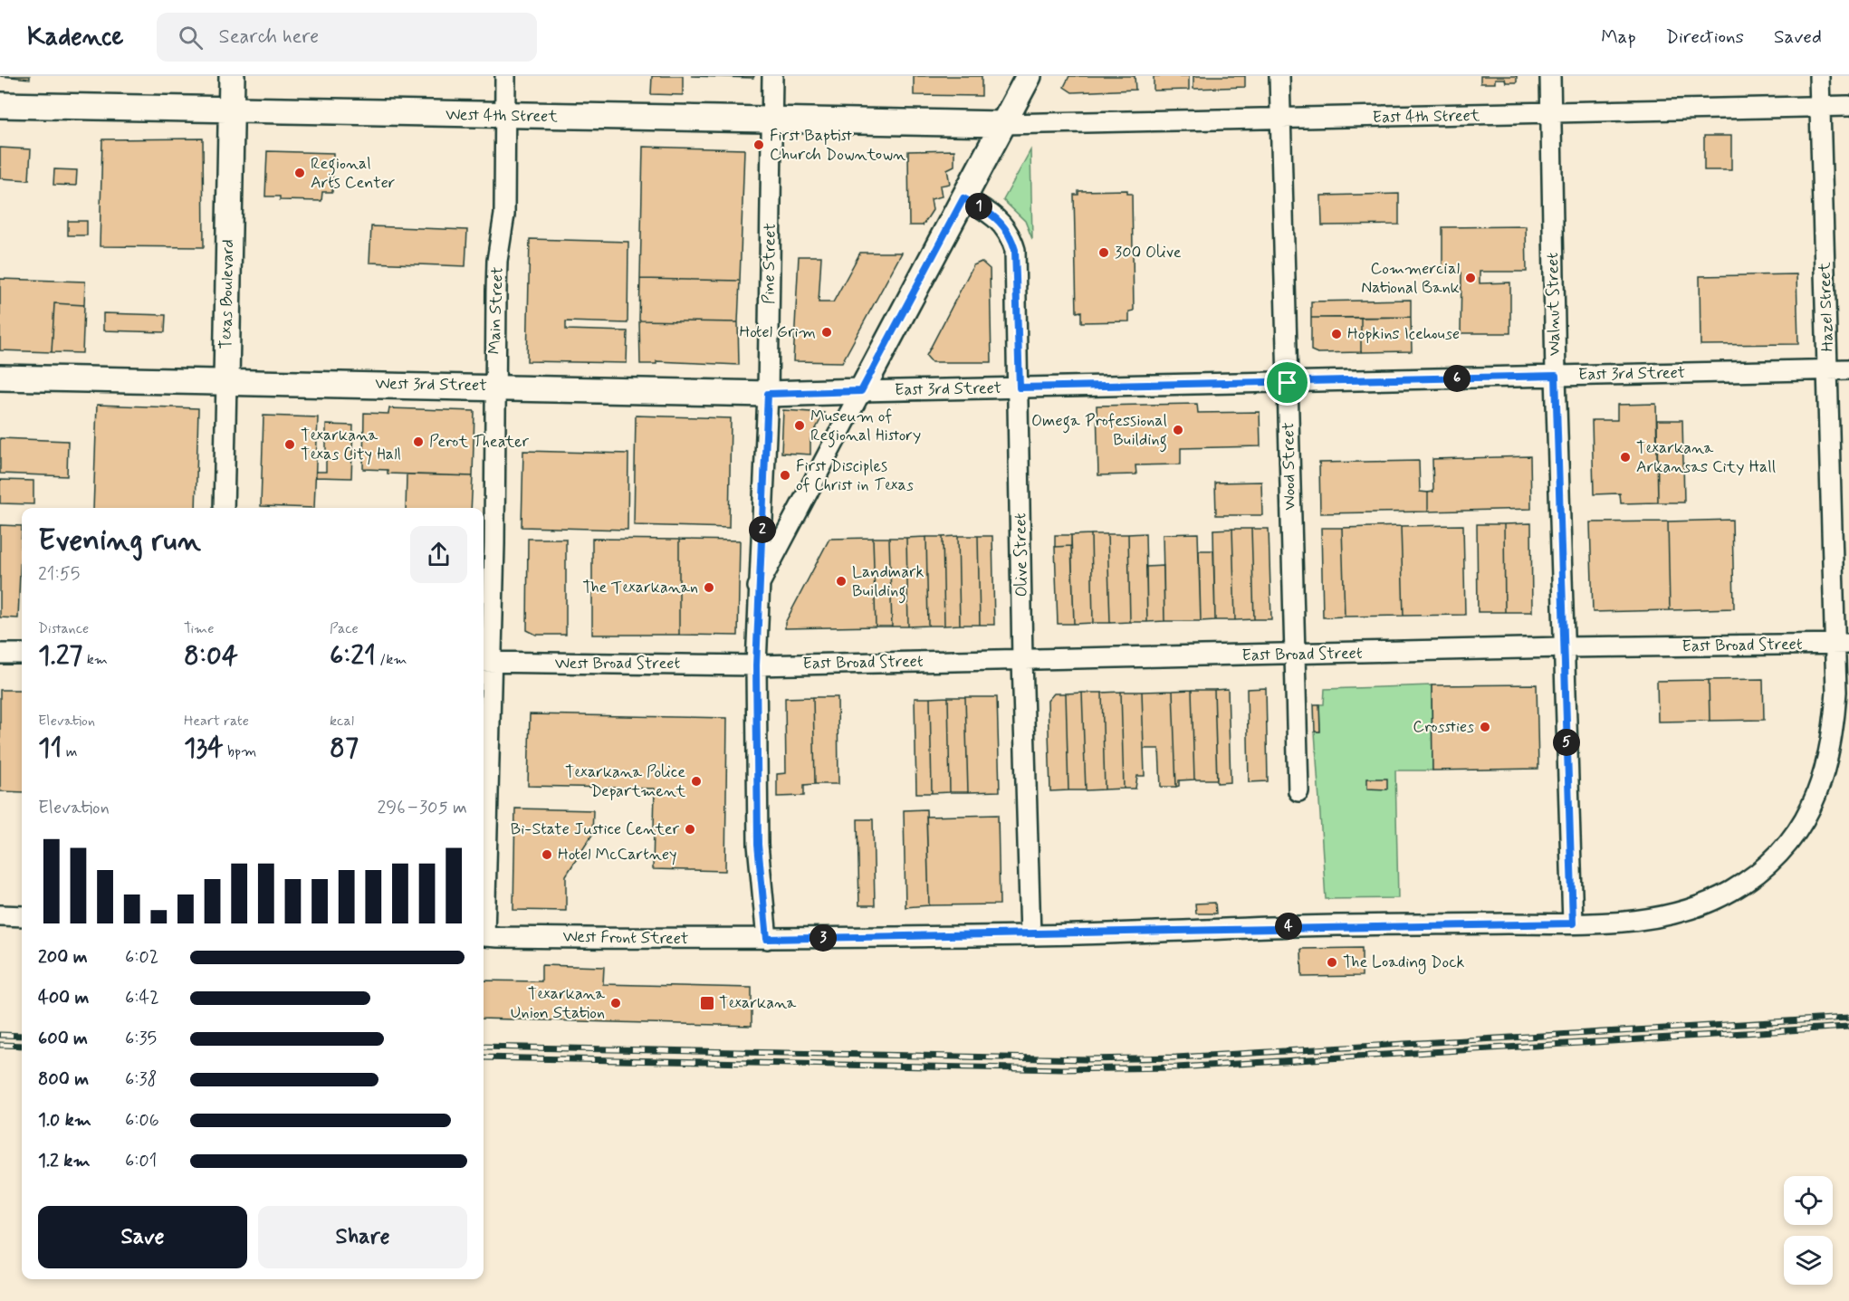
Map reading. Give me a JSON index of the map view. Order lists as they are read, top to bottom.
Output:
{
  "streets": {
    "main road": ["West 4th Street", "Texas Boulevard", "West 3rd Street"],
    "street": [
      "East 4th Street",
      "Pine Street",
      "Walnut Street",
      "Hazel Street",
      "Main Street",
      "East 3rd Street",
      "Wood Street",
      "Olive Street",
      "East Broad Street",
      "West Broad Street",
      "West Front Street"
    ]
  },
  "crossings": [
    ["West 4th Street", "East 4th Street"],
    ["West 4th Street", "Pine Street"],
    ["West 4th Street", "Texas Boulevard"],
    ["West 4th Street", "Main Street"],
    ["East 4th Street", "Walnut Street"],
    ["East 4th Street", "Hazel Street"],
    ["East 4th Street", "Wood Street"],
    ["Pine Street", "West 3rd Street"],
    ["Pine Street", "East Broad Street"],
    ["Pine Street", "West Broad Street"],
    ["Pine Street", "West Front Street"],
    ["Texas Boulevard", "West 3rd Street"],
    ["Walnut Street", "Hazel Street"],
    ["Walnut Street", "East 3rd Street"],
    ["Walnut Street", "East Broad Street"],
    ["Hazel Street", "East 3rd Street"],
    ["Hazel Street", "Olive Street"],
    ["Hazel Street", "East Broad Street"],
    ["Hazel Street", "West Front Street"],
    ["Main Street", "West 3rd Street"],
    ["Main Street", "West Broad Street"],
    ["East 3rd Street", "West 3rd Street"],
    ["East 3rd Street", "Wood Street"],
    ["East 3rd Street", "Olive Street"],
    ["Wood Street", "East Broad Street"],
    ["Olive Street", "East Broad Street"],
    ["Olive Street", "West Front Street"],
    ["East Broad Street", "West Broad Street"]
  ],
  "places": {
    "other": [
      "First Baptist Church Downtown",
      "Regional Arts Center",
      "300 Olive",
      "Commercial National Bank",
      "Hotel Grim",
      "Hopkins Icehouse",
      "Museum of Regional History",
      "Omega Professional Building",
      "Perot Theater",
      "Texarkana Texas City Hall",
      "Texarkana Arkansas City Hall",
      "First Disciples of Christ in Texas",
      "Landmark Building",
      "The Texarkanan",
      "Crossties",
      "Texarkana Police Department",
      "Bi-State Justice Center",
      "Hotel McCartney",
      "The Loading Dock",
      "Texarkana Union Station"
    ],
    "transit": ["Texarkana"]
  },
  "page": {
    "header": "Kadence",
    "search": "Search here",
    "nav": ["Map", "Directions", "Saved"],
    "pins": [
      "1",
      "6",
      "2",
      "5",
      "4",
      "3"
    ],
    "heading": ["Evening run", "21:55"],
    "stats": [
      ["Distance", "1.27 km"],
      ["Time", "8:04"],
      ["Pace", "6:21 /km"],
      ["Elevation", "11 m"],
      ["Heart rate", "134 bpm"],
      ["kcal", "87"]
    ],
    "chart": ["Elevation", "296–305 m"],
    "list": [
      {
        "name": "200 m",
        "note": "6:02"
      },
      {
        "name": "400 m",
        "note": "6:42"
      },
      {
        "name": "600 m",
        "note": "6:35"
      },
      {
        "name": "800 m",
        "note": "6:38"
      },
      {
        "name": "1.0 km",
        "note": "6:06"
      },
      {
        "name": "1.2 km",
        "note": "6:01"
      }
    ],
    "buttons": ["Save", "Share"]
  }
}
